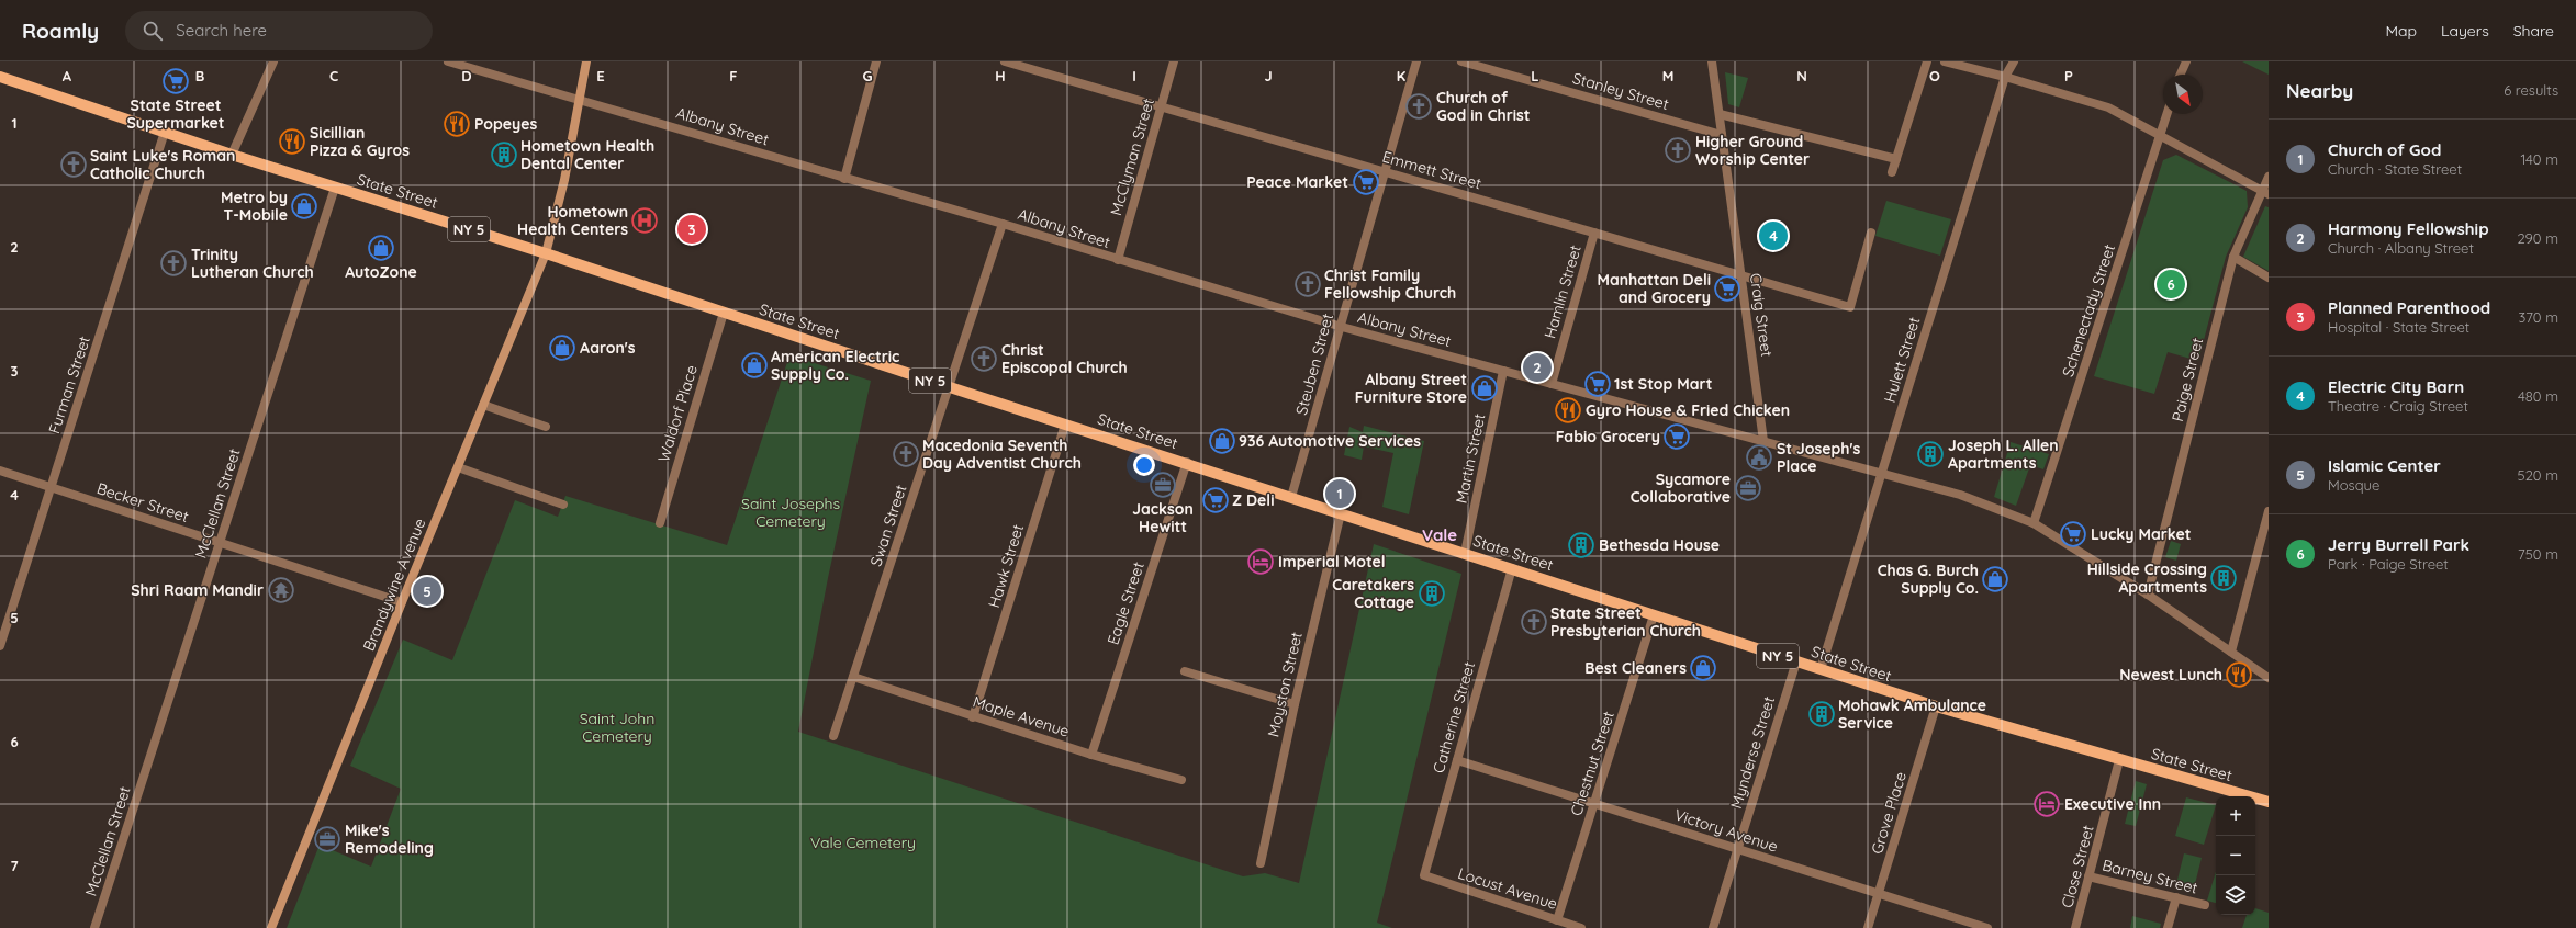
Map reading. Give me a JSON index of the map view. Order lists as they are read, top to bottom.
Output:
{
  "streets": {
    "main road": ["State Street", "NY 5", "Brandywine Avenue"],
    "street": [
      "Stanley Street",
      "Albany Street",
      "McClyman Street",
      "Emmett Street",
      "Hamlin Street",
      "Schenectady Street",
      "Craig Street",
      "Hulett Street",
      "Steuben Street",
      "Paige Street",
      "Furman Street",
      "Waldorf Place",
      "Martin Street",
      "Becker Street",
      "McClellan Street",
      "Swan Street",
      "Hawk Street",
      "Eagle Street",
      "Moyston Street",
      "Maple Avenue",
      "Catherine Street",
      "Mynderse Street",
      "Chestnut Street",
      "Grove Place",
      "Victory Avenue",
      "Close Street",
      "Barney Street",
      "Locust Avenue"
    ]
  },
  "crossings": [
    ["Stanley Street", "Craig Street"],
    ["Albany Street", "McClyman Street"],
    ["Albany Street", "Hamlin Street"],
    ["Albany Street", "Schenectady Street"],
    ["Albany Street", "Craig Street"],
    ["Albany Street", "Hulett Street"],
    ["Albany Street", "Steuben Street"],
    ["Albany Street", "Paige Street"],
    ["Albany Street", "Martin Street"],
    ["Albany Street", "Swan Street"],
    ["Albany Street", "Brandywine Avenue"],
    ["McClyman Street", "Emmett Street"],
    ["Emmett Street", "Hamlin Street"],
    ["Emmett Street", "Craig Street"],
    ["Emmett Street", "Steuben Street"],
    ["State Street", "Hulett Street"],
    ["State Street", "Steuben Street"],
    ["State Street", "Furman Street"],
    ["State Street", "Waldorf Place"],
    ["State Street", "Martin Street"],
    ["State Street", "McClellan Street"],
    ["State Street", "Swan Street"],
    ["State Street", "Hawk Street"],
    ["State Street", "Brandywine Avenue"],
    ["State Street", "Eagle Street"],
    ["State Street", "Moyston Street"],
    ["State Street", "Catherine Street"],
    ["State Street", "Mynderse Street"],
    ["State Street", "Chestnut Street"],
    ["State Street", "Grove Place"],
    ["State Street", "Close Street"],
    ["Furman Street", "Becker Street"],
    ["Becker Street", "McClellan Street"],
    ["Becker Street", "Brandywine Avenue"],
    ["Swan Street", "Maple Avenue"],
    ["Hawk Street", "Maple Avenue"],
    ["Eagle Street", "Maple Avenue"],
    ["Catherine Street", "Victory Avenue"],
    ["Catherine Street", "Locust Avenue"],
    ["Mynderse Street", "Victory Avenue"],
    ["Chestnut Street", "Victory Avenue"],
    ["Chestnut Street", "Locust Avenue"],
    ["Grove Place", "Victory Avenue"],
    ["Close Street", "Barney Street"]
  ],
  "districts": ["Vale"],
  "parks": ["Saint Josephs Cemetery", "Saint John Cemetery", "Vale Cemetery"],
  "places": {
    "supermarket": [
      "State Street Supermarket",
      "Peace Market",
      "Manhattan Deli and Grocery",
      "1st Stop Mart",
      "Fabio Grocery",
      "Z Deli",
      "Lucky Market"
    ],
    "church": [
      "Church of God in Christ",
      "Higher Ground Worship Center",
      "Saint Luke's Roman Catholic Church",
      "Trinity Lutheran Church",
      "Christ Family Fellowship Church",
      "Christ Episcopal Church",
      "Macedonia Seventh Day Adventist Church",
      "State Street Presbyterian Church"
    ],
    "restaurant": [
      "Popeyes",
      "Sicillian Pizza & Gyros",
      "Gyro House & Fried Chicken",
      "Newest Lunch"
    ],
    "building": [
      "Hometown Health Dental Center",
      "Joseph L. Allen Apartments",
      "Bethesda House",
      "Hillside Crossing Apartments",
      "Caretakers Cottage",
      "Mohawk Ambulance Service"
    ],
    "shop": [
      "Metro by T-Mobile",
      "AutoZone",
      "Aaron's",
      "American Electric Supply Co.",
      "Albany Street Furniture Store",
      "936 Automotive Services",
      "Chas G. Burch Supply Co.",
      "Best Cleaners"
    ],
    "hospital": ["Hometown Health Centers"],
    "public building": ["St Joseph's Place"],
    "office": ["Jackson Hewitt", "Sycamore Collaborative", "Mike's Remodeling"],
    "hotel": ["Imperial Motel", "Executive Inn"],
    "temple": ["Shri Raam Mandir"]
  },
  "north": "bottom right",
  "page": {
    "header": "Roamly",
    "search": "Search here",
    "nav": ["Map", "Layers", "Share"],
    "heading": ["Nearby", "6 results"],
    "list": [
      {
        "mark": "1",
        "name": "Church of God",
        "note": "Church · State Street",
        "value": "140 m"
      },
      {
        "mark": "2",
        "name": "Harmony Fellowship",
        "note": "Church · Albany Street",
        "value": "290 m"
      },
      {
        "mark": "3",
        "name": "Planned Parenthood",
        "note": "Hospital · State Street",
        "value": "370 m"
      },
      {
        "mark": "4",
        "name": "Electric City Barn",
        "note": "Theatre · Craig Street",
        "value": "480 m"
      },
      {
        "mark": "5",
        "name": "Islamic Center",
        "note": "Mosque",
        "value": "520 m"
      },
      {
        "mark": "6",
        "name": "Jerry Burrell Park",
        "note": "Park · Paige Street",
        "value": "750 m"
      }
    ],
    "pins": [
      "3",
      "4",
      "6",
      "2",
      "1",
      "5"
    ],
    "map_buttons": ["+", "−"]
  },
  "grid": {
    "columns": [
      "A",
      "B",
      "C",
      "D",
      "E",
      "F",
      "G",
      "H",
      "I",
      "J",
      "K",
      "L",
      "M",
      "N",
      "O",
      "P"
    ],
    "rows": [
      "1",
      "2",
      "3",
      "4",
      "5",
      "6",
      "7"
    ]
  }
}
